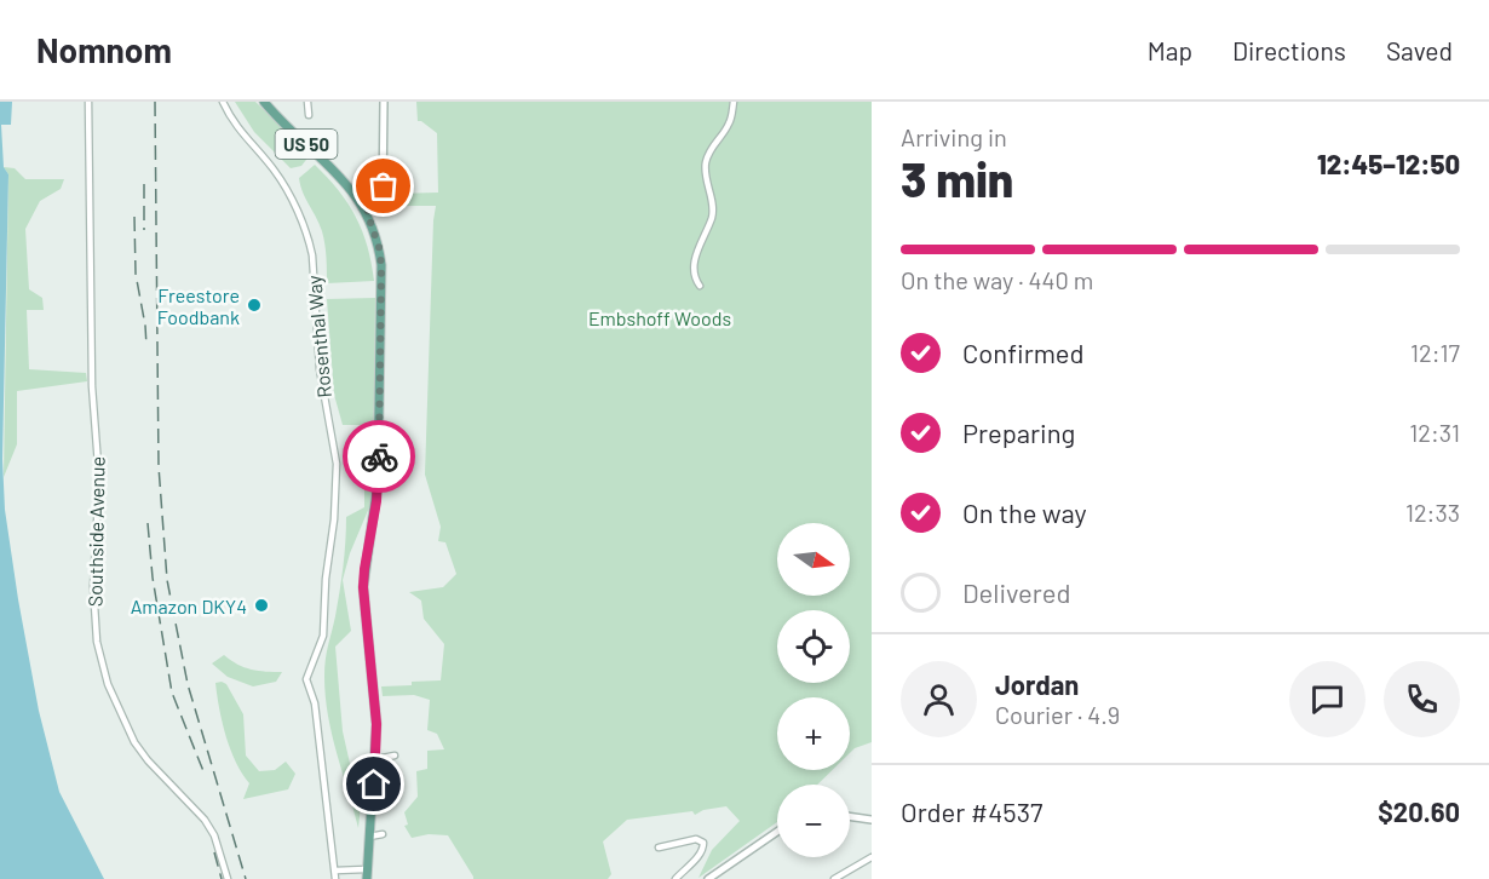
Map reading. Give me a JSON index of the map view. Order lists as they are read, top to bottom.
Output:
{
  "streets": {
    "main road": ["US 50"],
    "street": ["Rosenthal Way", "Southside Avenue"]
  },
  "parks": ["Embshoff Woods"],
  "places": ["Freestore Foodbank", "Amazon DKY4"],
  "north": "right",
  "page": {
    "header": "Nomnom",
    "nav": ["Map", "Directions", "Saved"],
    "heading": ["3 min", "Arriving in", "12:45–12:50"],
    "panel": [
      "Jordan",
      "Courier · 4.9",
      "Order #4537",
      "$20.60"
    ],
    "bar": "On the way · 440 m",
    "list": [
      ["Confirmed", "12:17"],
      ["Preparing", "12:31"],
      ["On the way", "12:33"],
      "Delivered"
    ],
    "map_buttons": ["+", "−"]
  }
}
